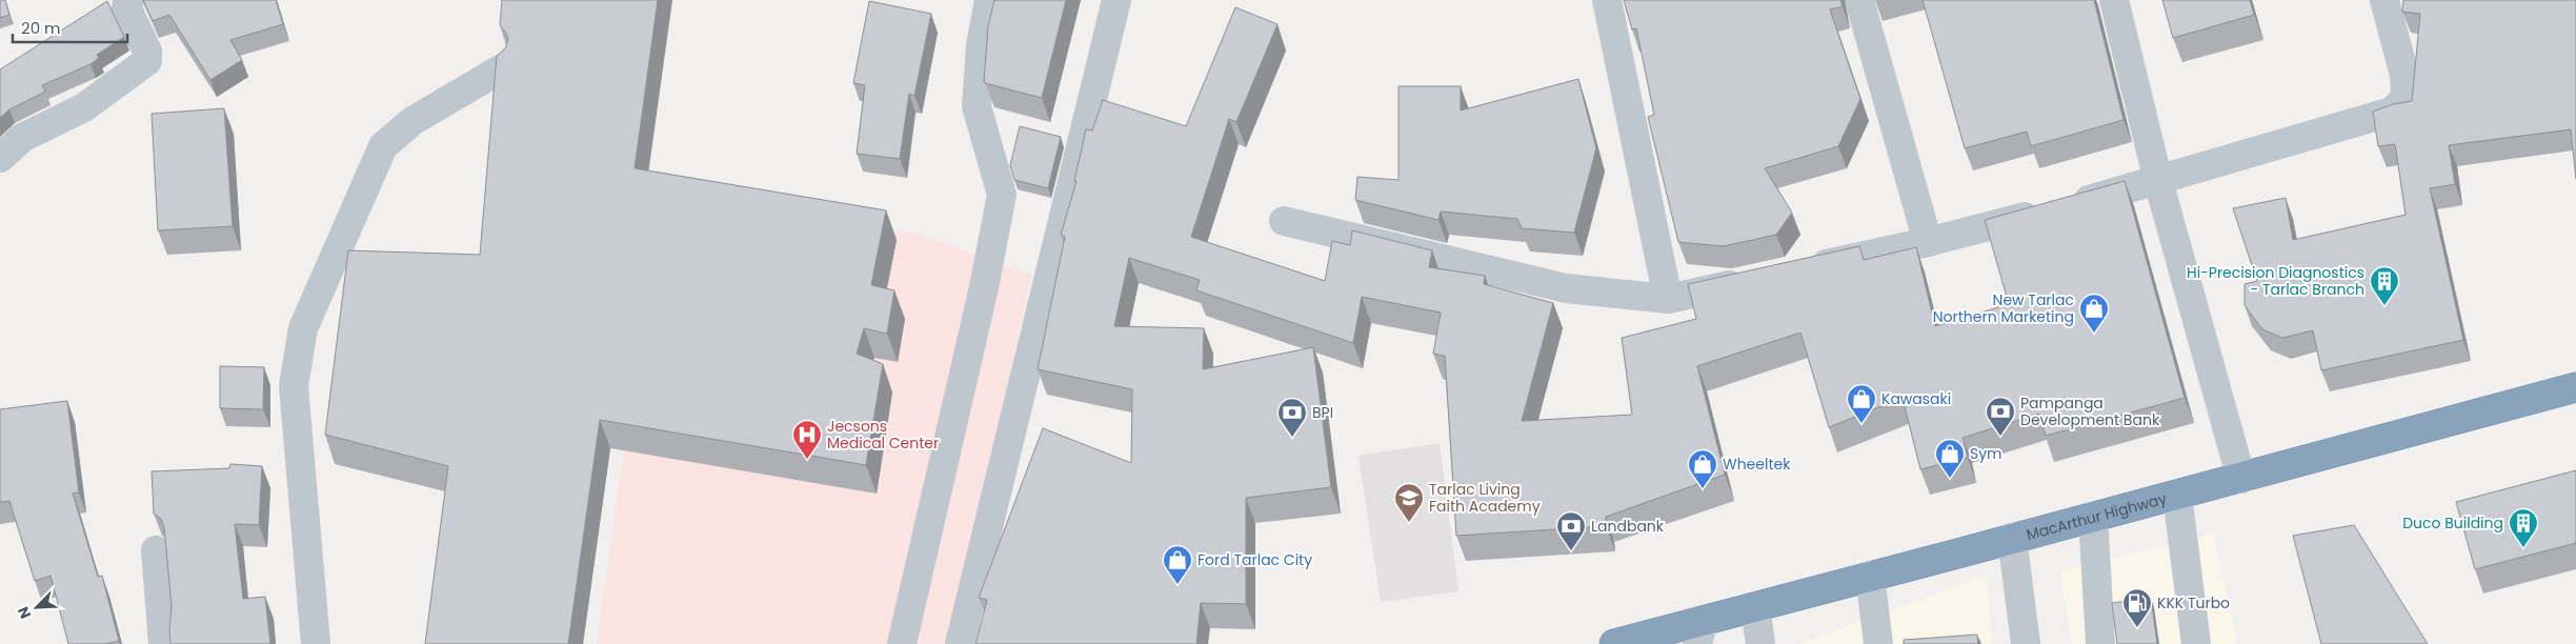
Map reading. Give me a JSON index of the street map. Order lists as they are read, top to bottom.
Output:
{
  "streets": {
    "highway": ["MacArthur Highway"]
  },
  "places": {
    "building": ["Hi-Precision Diagnostics - Tarlac Branch", "Duco Building"],
    "shop": [
      "New Tarlac Northern Marketing",
      "Kawasaki",
      "Sym",
      "Wheeltek",
      "Ford Tarlac City"
    ],
    "bank": ["Pampanga Development Bank", "BPI", "Landbank"],
    "hospital": ["Jecsons Medical Center"],
    "school or university": ["Tarlac Living Faith Academy"],
    "fuel station": ["KKK Turbo"]
  },
  "scale_bar": "20 m",
  "north": "bottom left"
}
